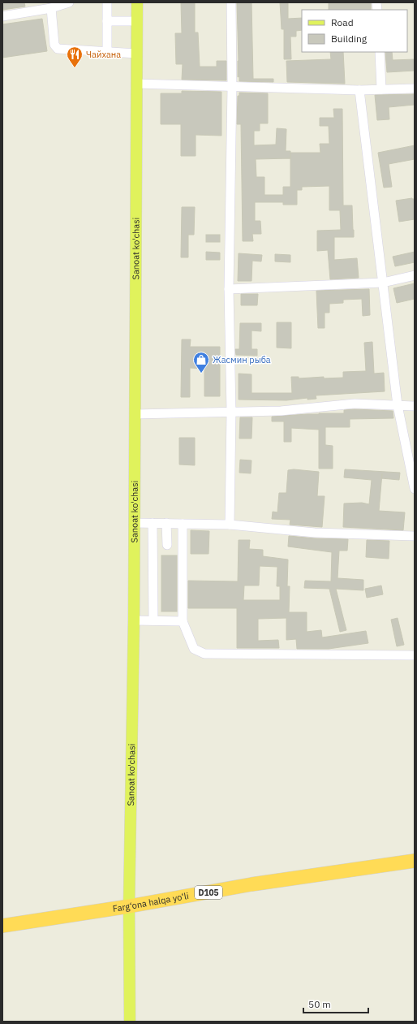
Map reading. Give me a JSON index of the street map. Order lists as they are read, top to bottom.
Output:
{
  "streets": {
    "highway": ["D105", "Farg‘ona halqa yo‘li"],
    "main road": ["Sanoat ko'chasi"]
  },
  "crossings": [
    ["Sanoat ko'chasi", "Farg‘ona halqa yo‘li"]
  ],
  "places": {
    "restaurant": ["Чайхана"],
    "shop": ["Жасмин рыба"]
  },
  "legend": ["Road", "Building"],
  "scale_bar": "50 m"
}
